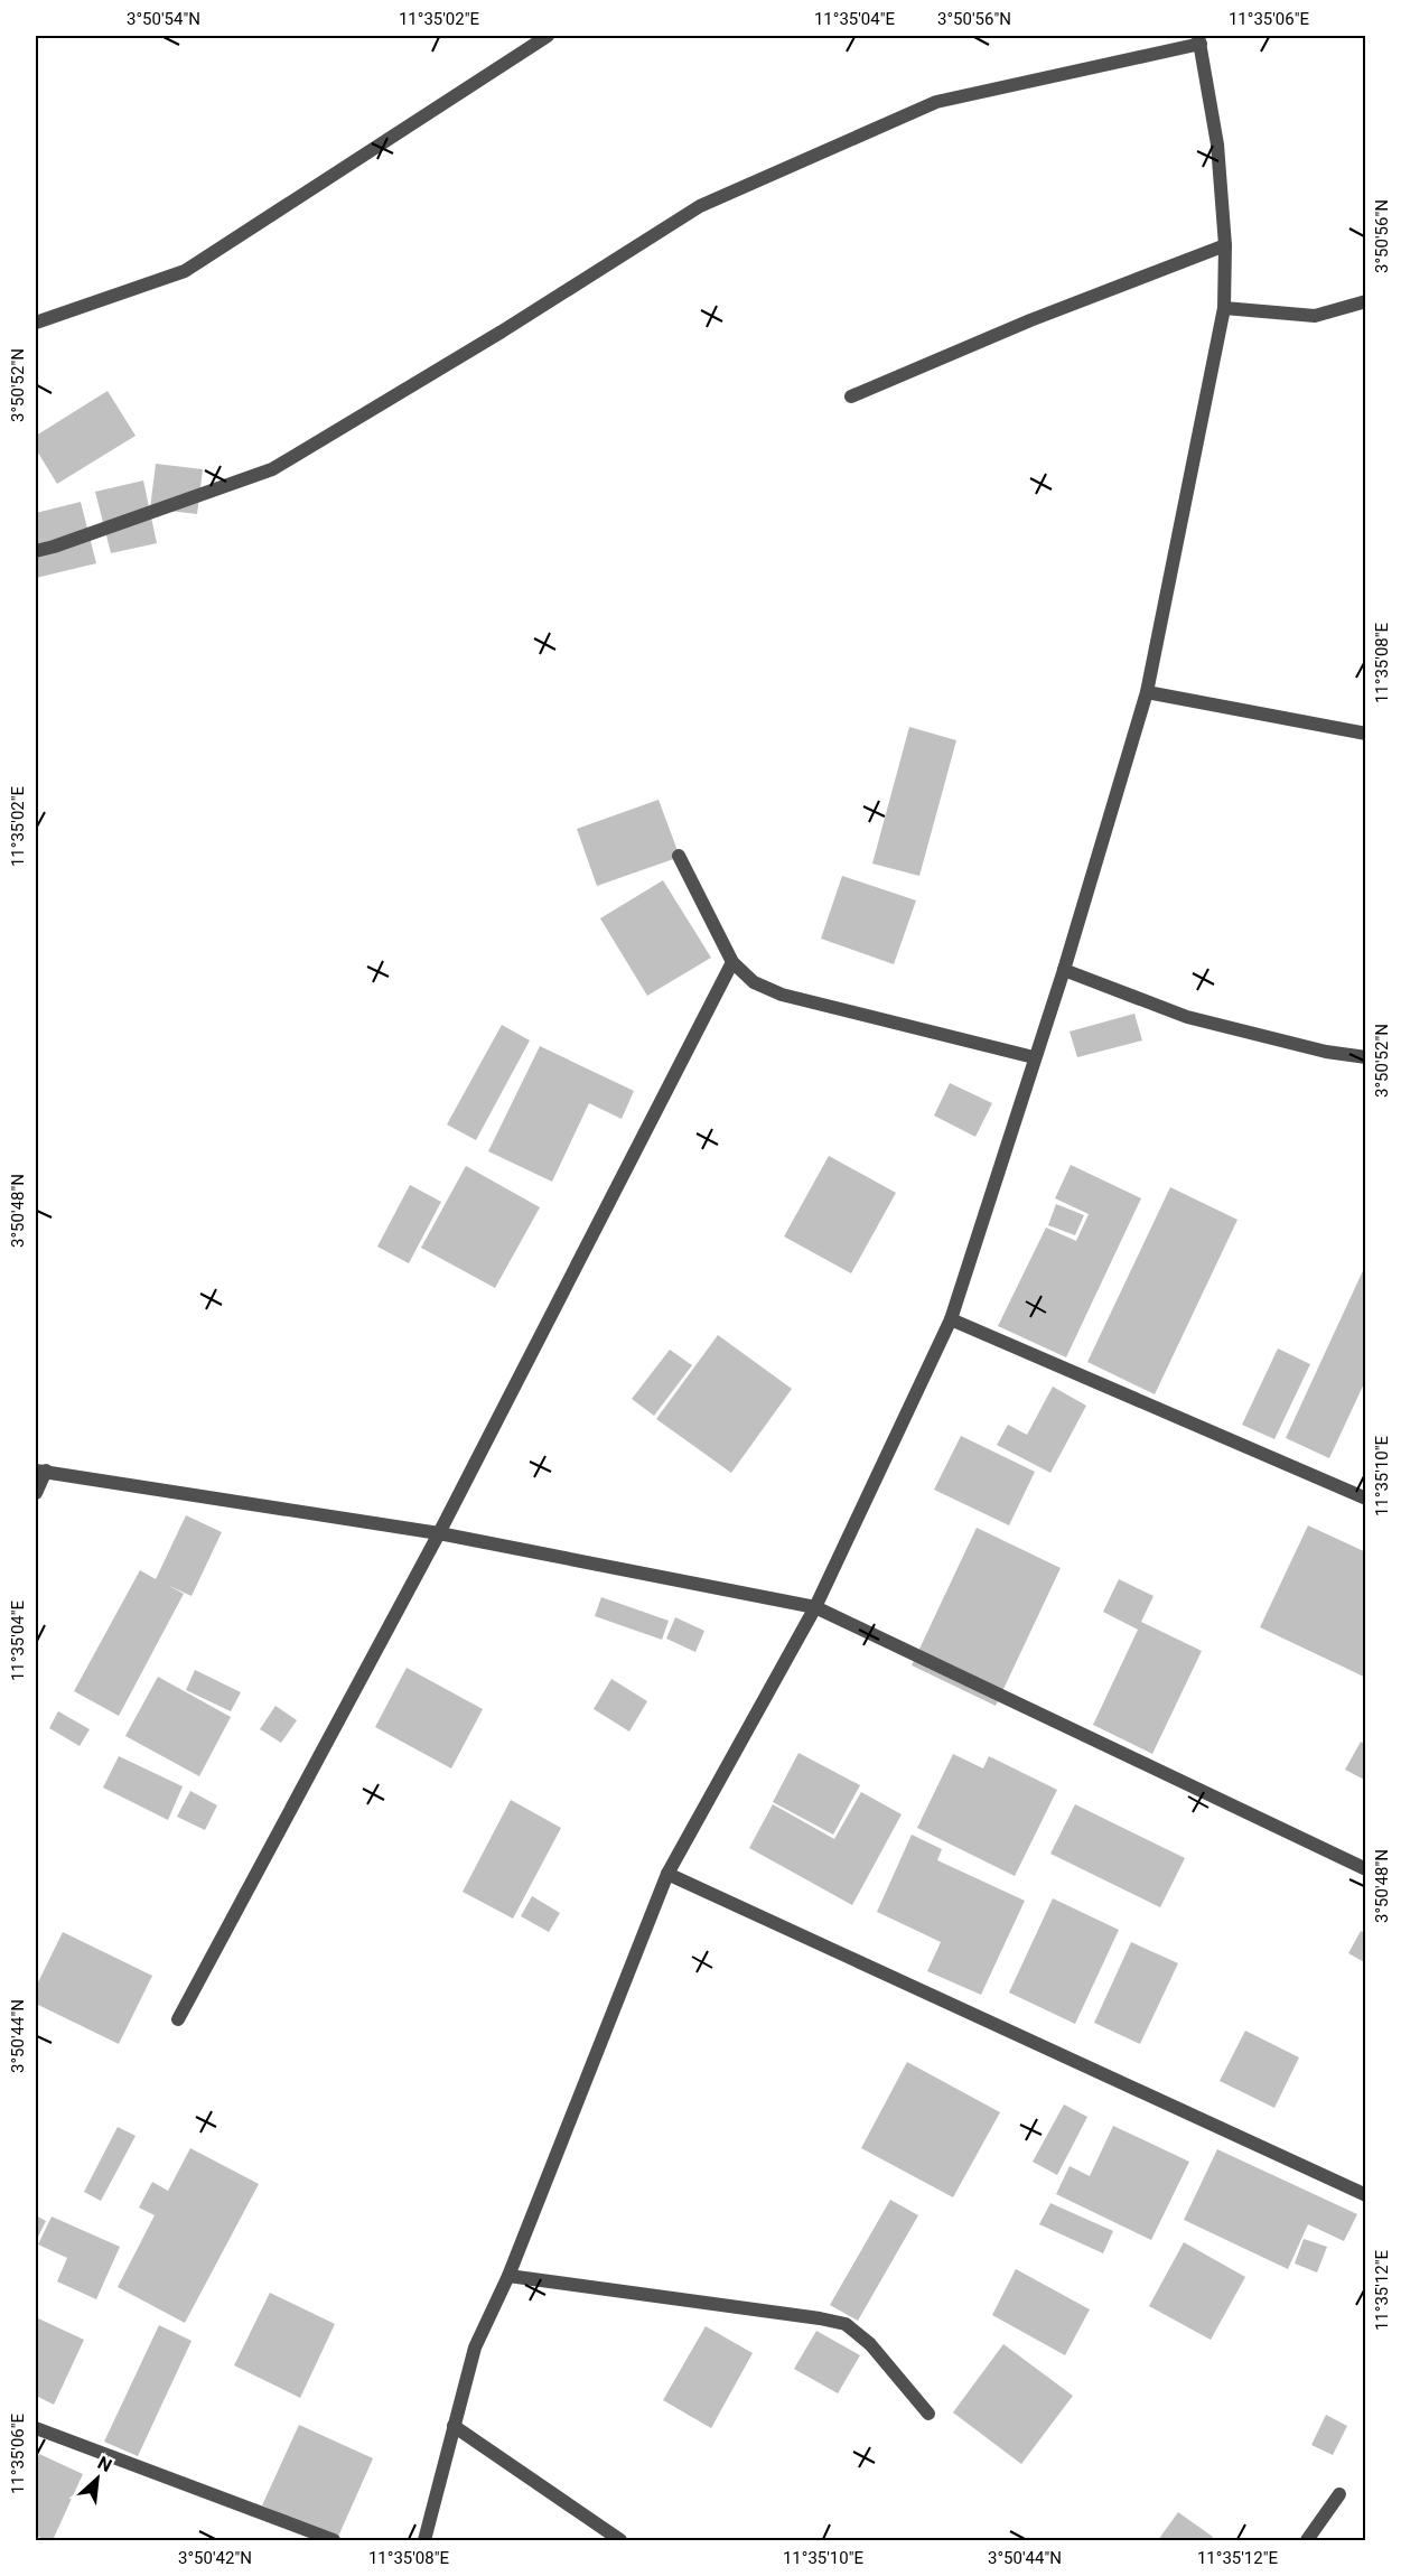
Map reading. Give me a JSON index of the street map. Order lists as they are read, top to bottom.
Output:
{
  "north": "top right",
  "coordinates": [
    "3°50'54\"N",
    "11°35'02\"E",
    "11°35'04\"E",
    "3°50'56\"N",
    "11°35'06\"E",
    "3°50'52\"N",
    "11°35'08\"E",
    "3°50'48\"N",
    "11°35'10\"E",
    "3°50'44\"N",
    "11°35'12\"E",
    "3°50'42\"N"
  ]
}
